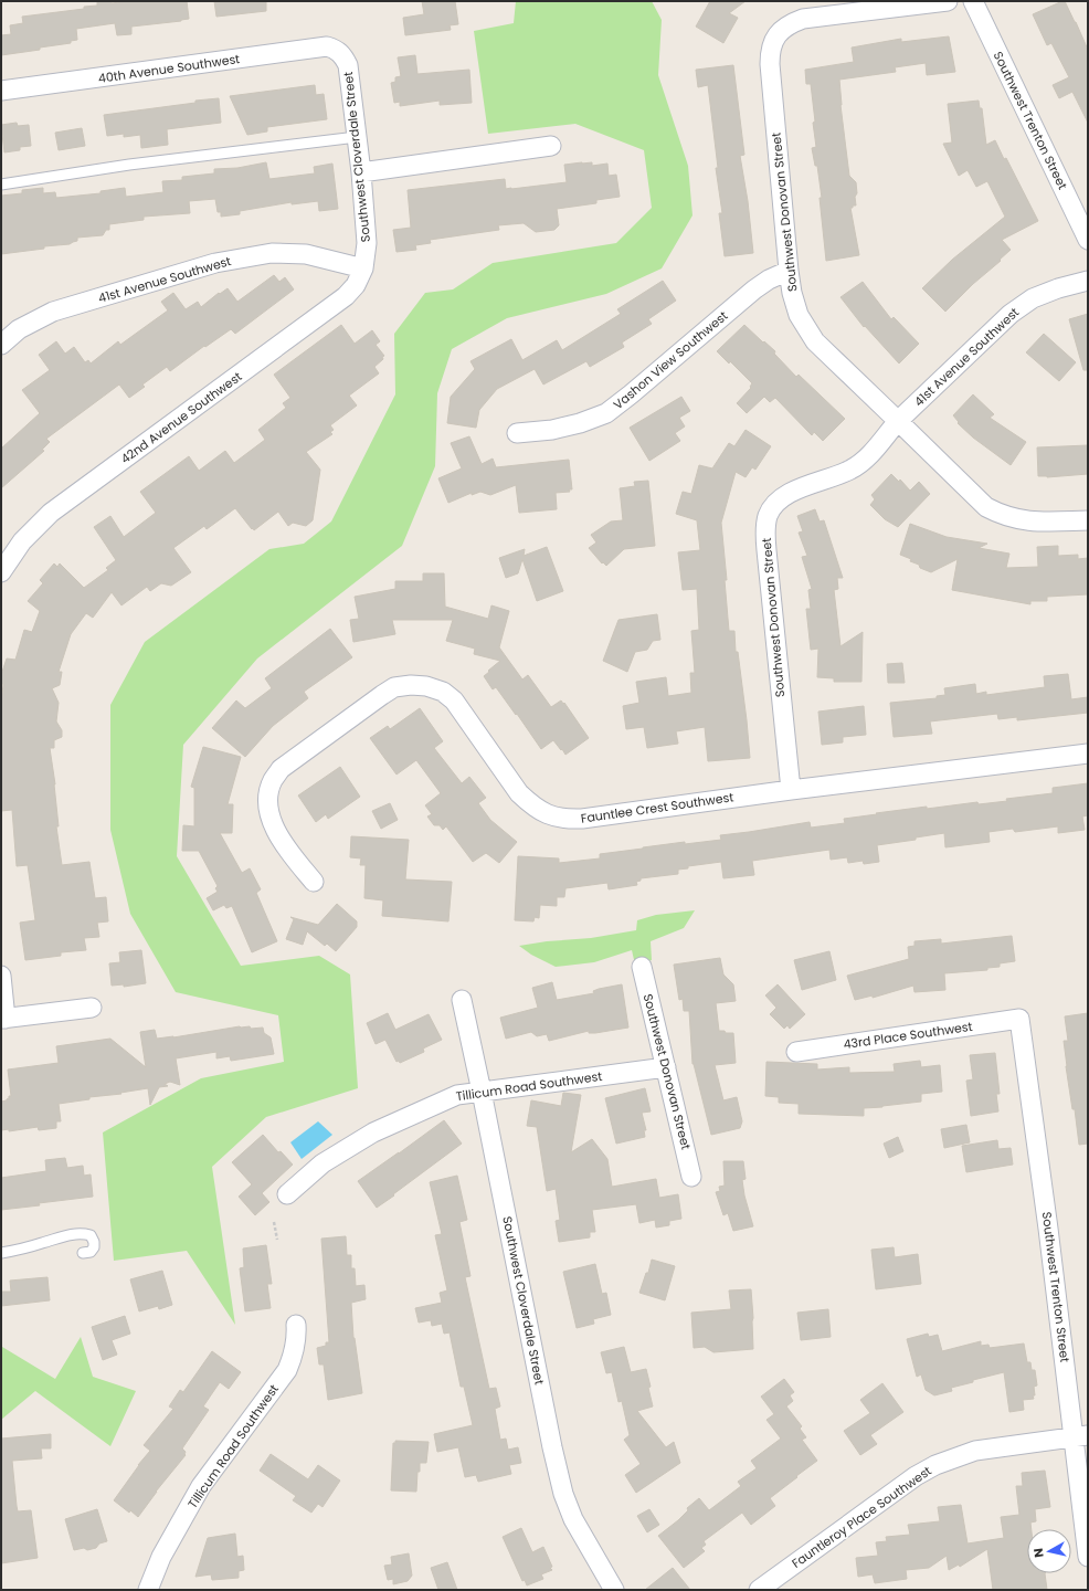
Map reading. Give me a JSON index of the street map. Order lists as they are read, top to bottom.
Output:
{
  "streets": {
    "street": [
      "40th Avenue Southwest",
      "Southwest Trenton Street",
      "Southwest Cloverdale Street",
      "Southwest Donovan Street",
      "41st Avenue Southwest",
      "Vashon View Southwest",
      "42nd Avenue Southwest",
      "Fauntlee Crest Southwest",
      "43rd Place Southwest",
      "Tillicum Road Southwest",
      "Fauntleroy Place Southwest"
    ]
  },
  "crossings": [
    ["40th Avenue Southwest", "Southwest Cloverdale Street"],
    ["Southwest Trenton Street", "43rd Place Southwest"],
    ["Southwest Trenton Street", "Fauntleroy Place Southwest"],
    ["Southwest Cloverdale Street", "41st Avenue Southwest"],
    ["Southwest Cloverdale Street", "42nd Avenue Southwest"],
    ["Southwest Cloverdale Street", "Tillicum Road Southwest"],
    ["Southwest Donovan Street", "41st Avenue Southwest"],
    ["Southwest Donovan Street", "Vashon View Southwest"],
    ["Southwest Donovan Street", "Fauntlee Crest Southwest"],
    ["Southwest Donovan Street", "Tillicum Road Southwest"],
    ["41st Avenue Southwest", "42nd Avenue Southwest"]
  ],
  "north": "left"
}
